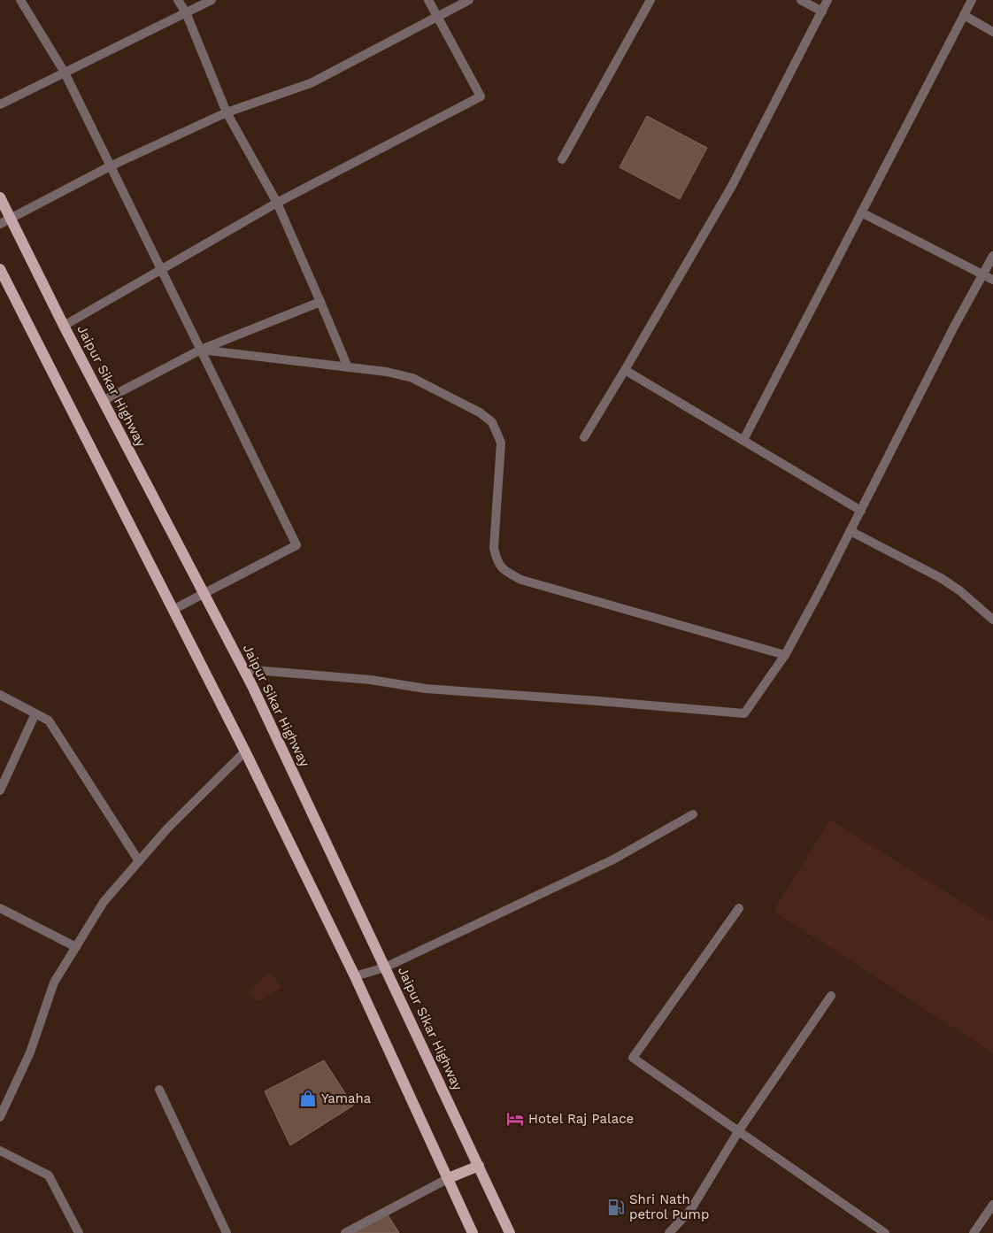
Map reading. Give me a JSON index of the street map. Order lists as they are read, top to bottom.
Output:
{
  "streets": {
    "main road": ["Jaipur Sikar Highway"]
  },
  "places": {
    "shop": ["Yamaha"],
    "hotel": ["Hotel Raj Palace"],
    "fuel station": ["Shri Nath petrol Pump"]
  }
}
